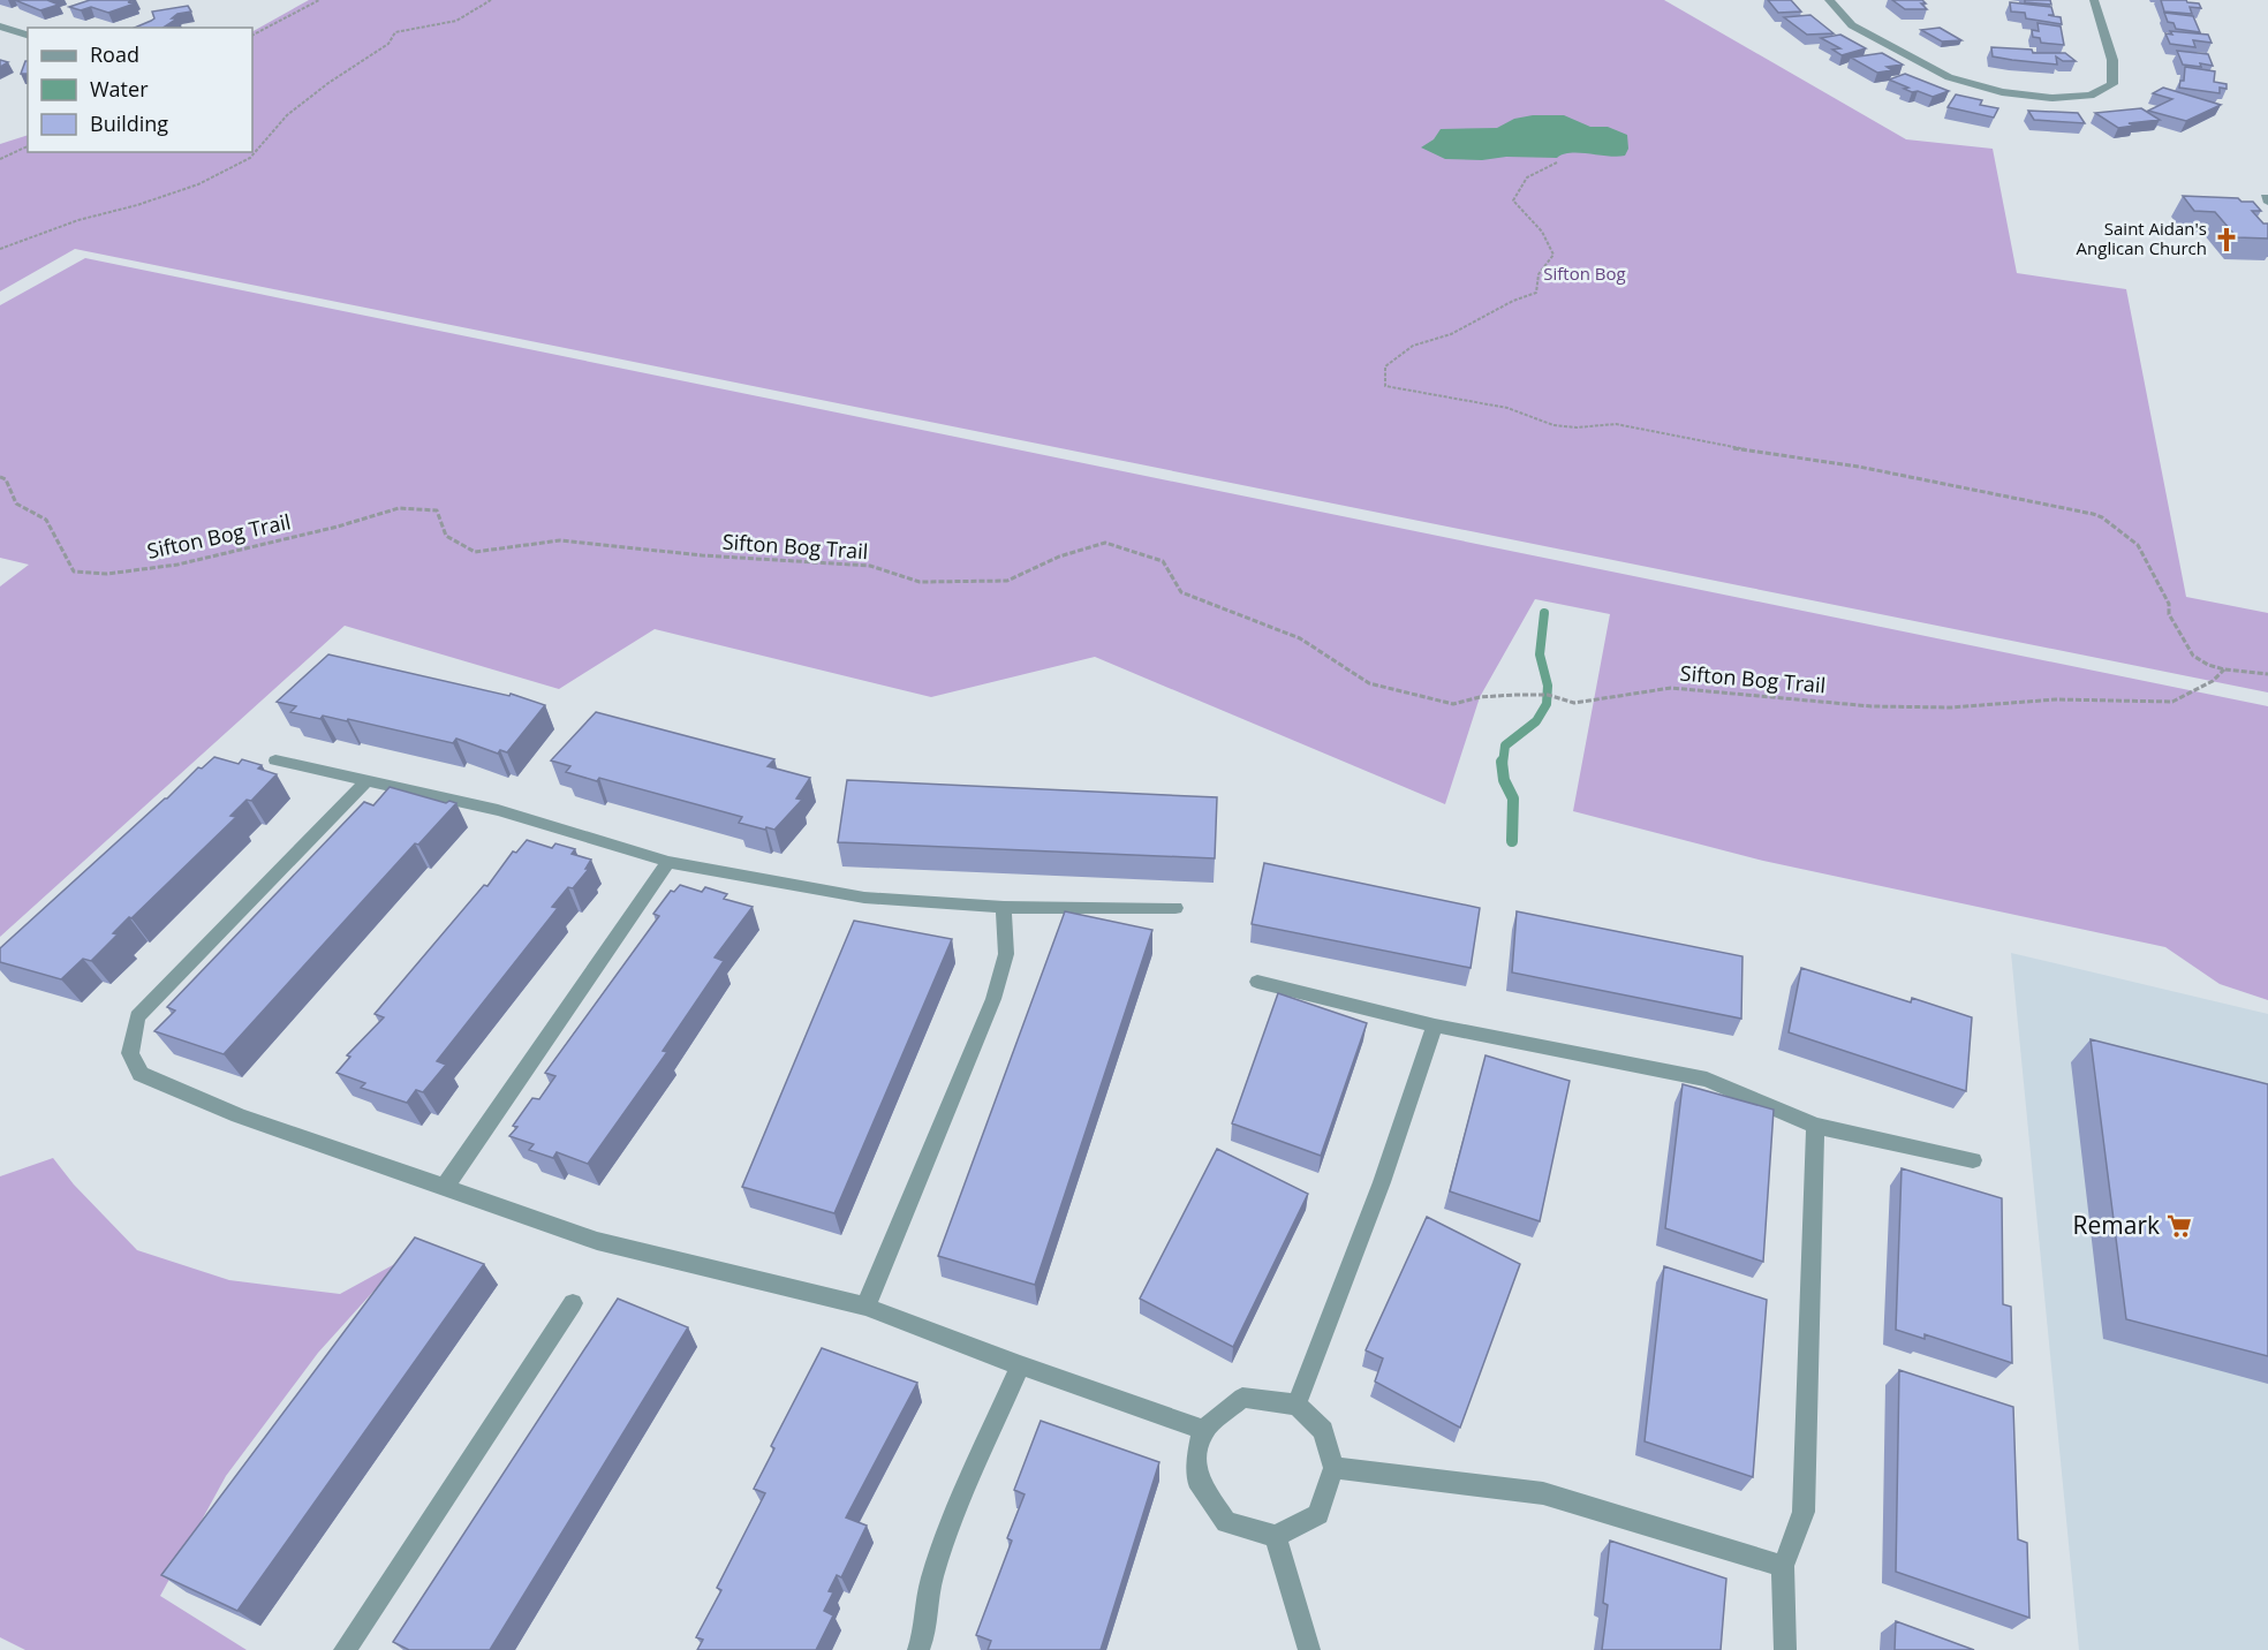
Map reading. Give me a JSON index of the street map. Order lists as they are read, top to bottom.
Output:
{
  "streets": {
    "path": ["Sifton Bog Trail"]
  },
  "parks": ["Sifton Bog"],
  "places": {
    "church": ["Saint Aidan's Anglican Church"],
    "supermarket": ["Remark"]
  },
  "legend": ["Road", "Water", "Building"]
}
